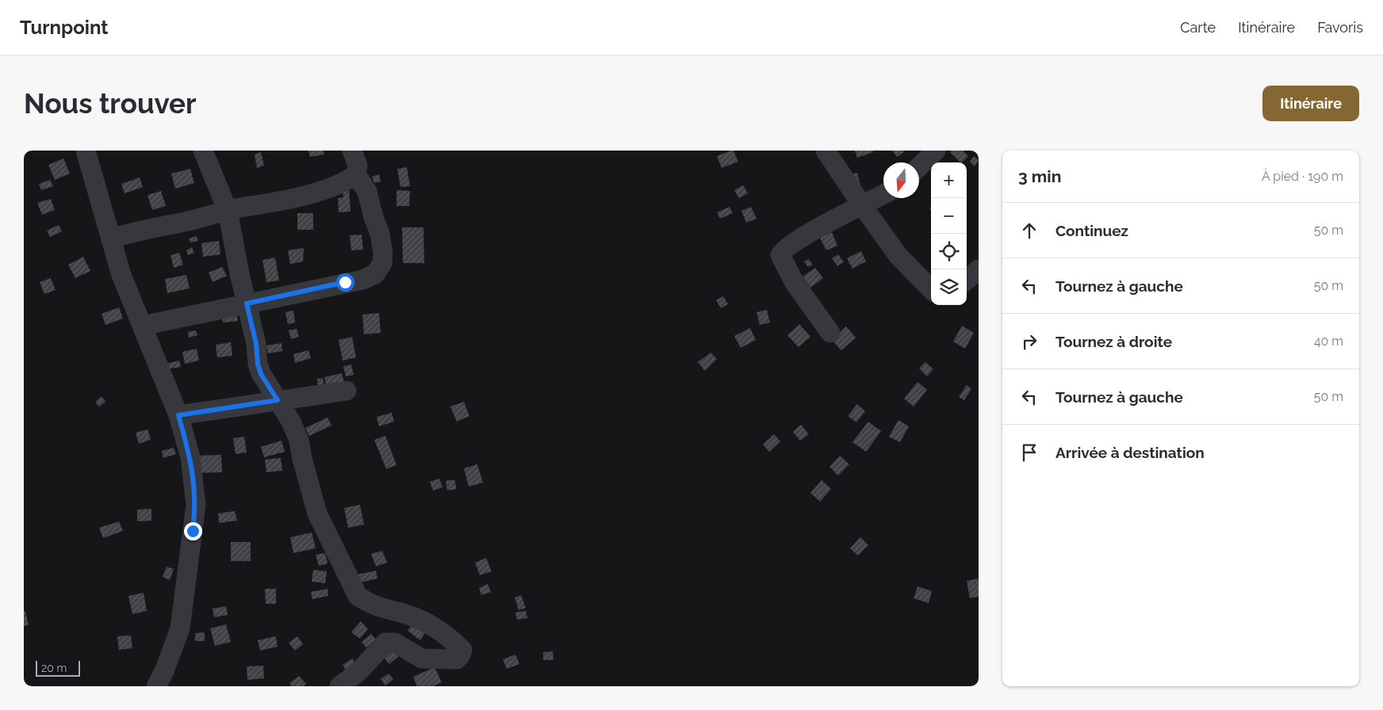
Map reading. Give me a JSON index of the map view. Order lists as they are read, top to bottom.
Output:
{
  "scale_bar": "20 m",
  "north": "bottom",
  "page": {
    "header": "Turnpoint",
    "nav": ["Carte", "Itinéraire", "Favoris"],
    "buttons": "Itinéraire",
    "title": "Nous trouver",
    "heading": ["3 min", "À pied · 190 m"],
    "map_buttons": ["+", "−"],
    "list": [
      ["Continuez", "50 m"],
      ["Tournez à gauche", "50 m"],
      ["Tournez à droite", "40 m"],
      ["Tournez à gauche", "50 m"],
      "Arrivée à destination"
    ],
    "scale": "20 m"
  }
}
